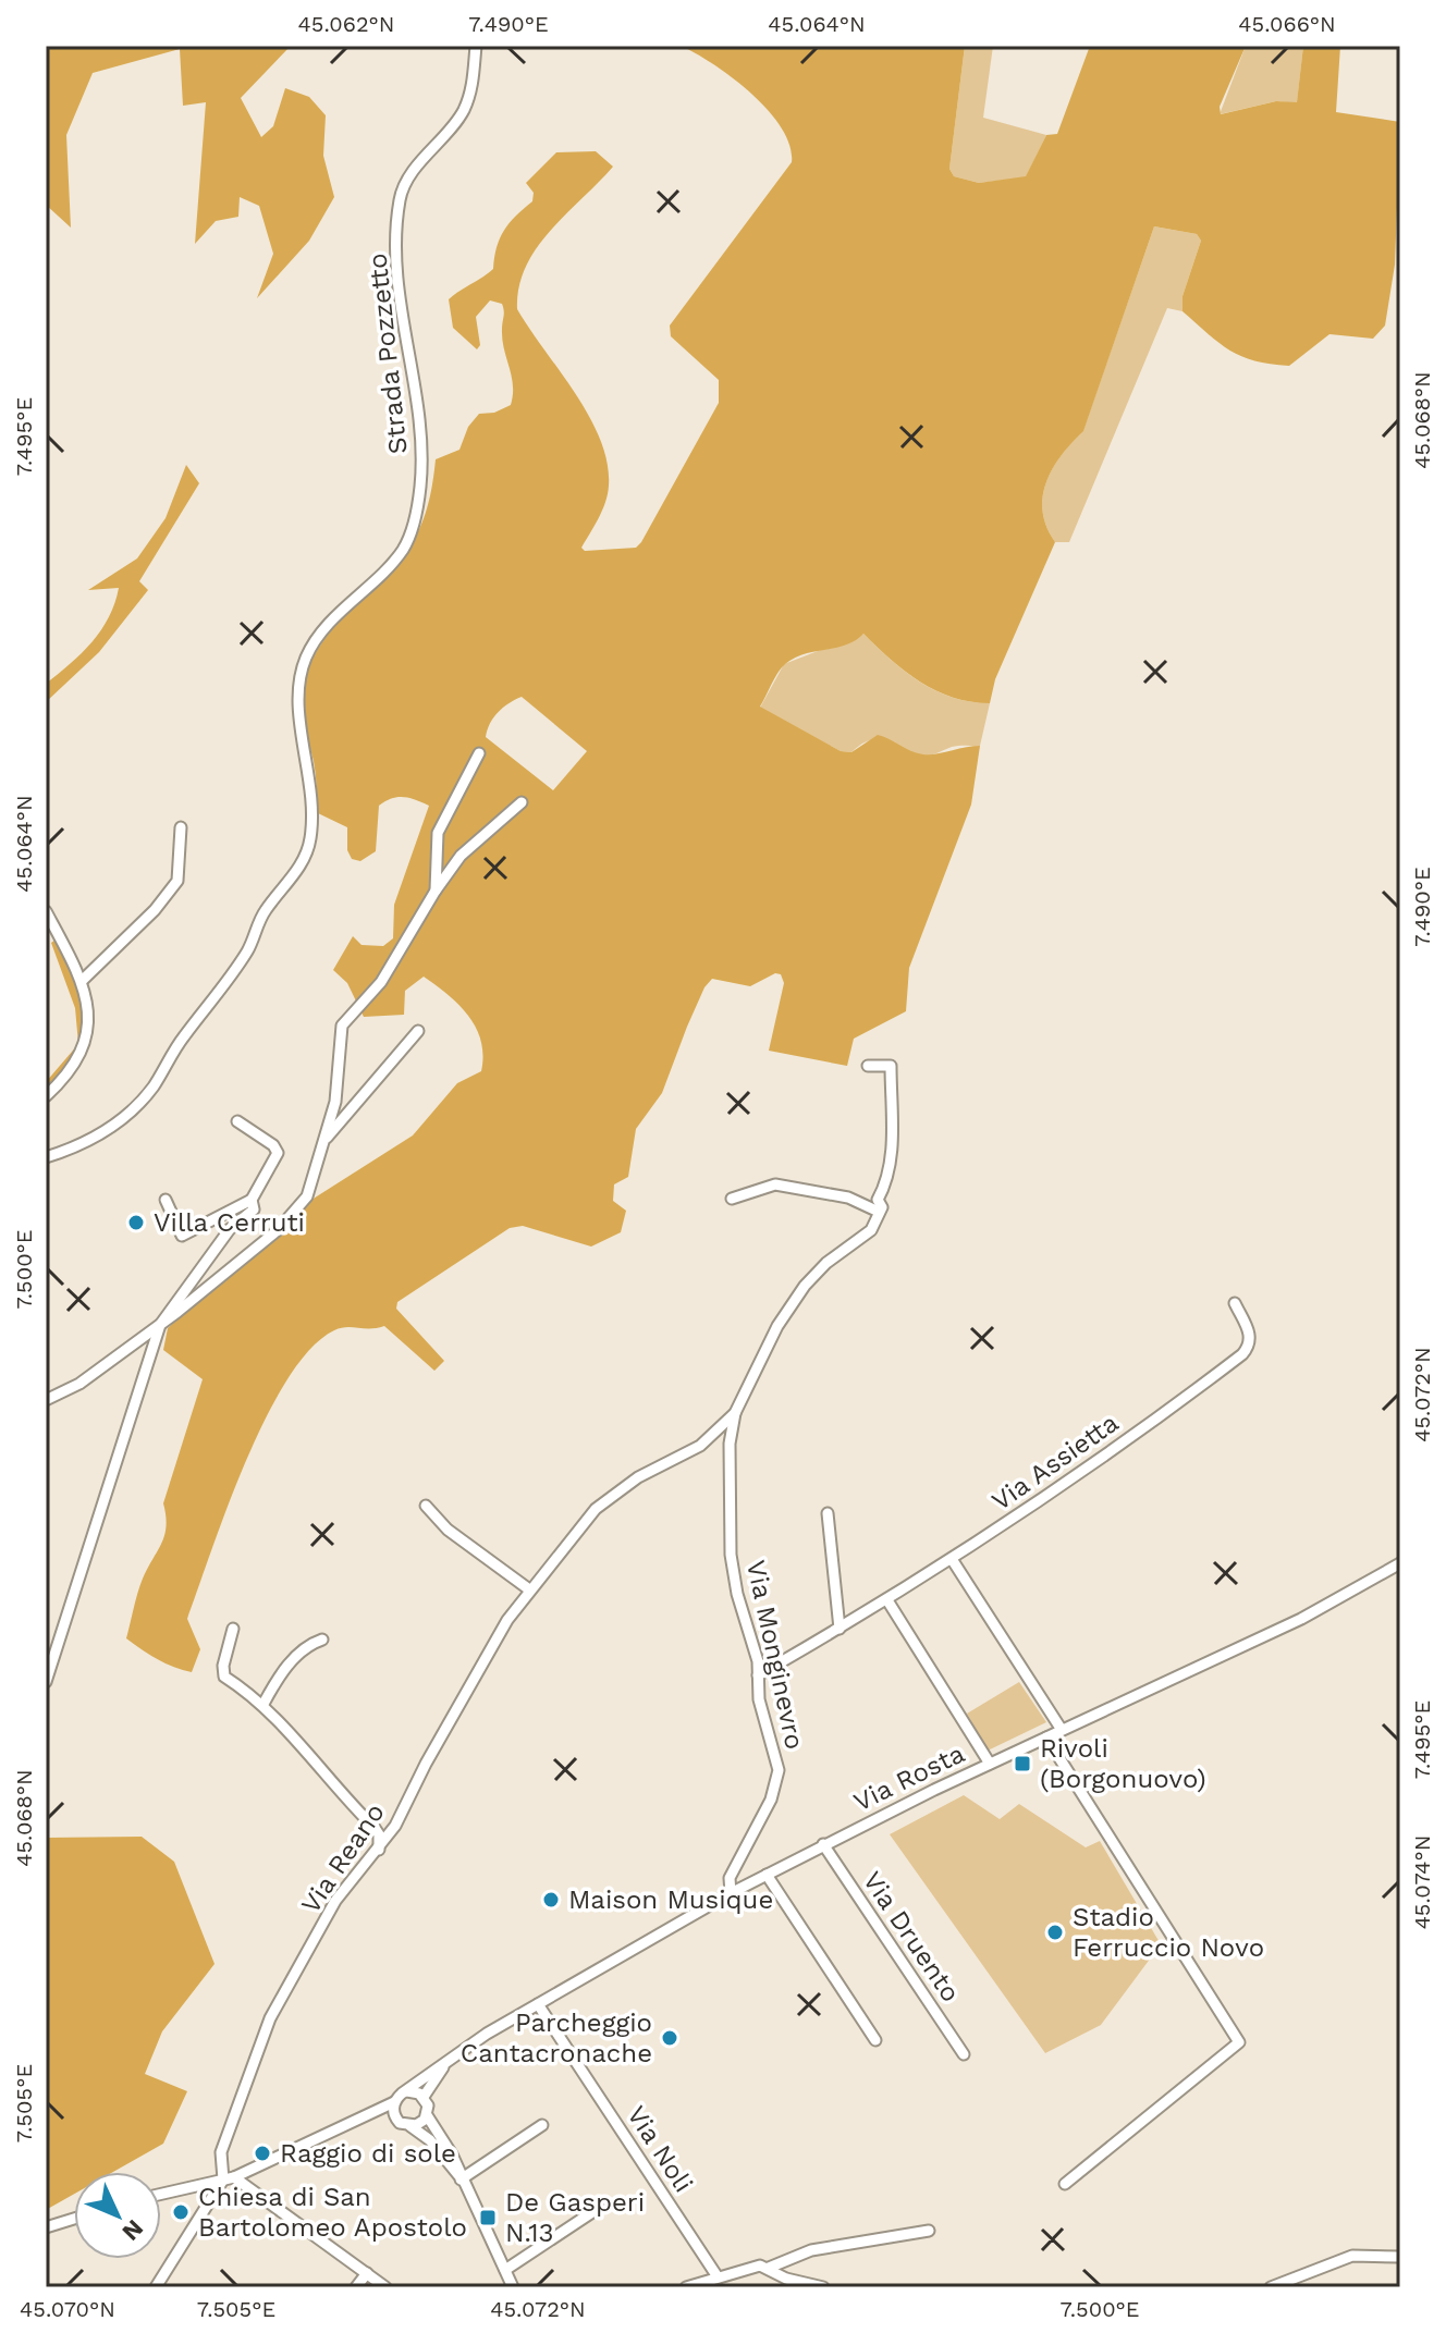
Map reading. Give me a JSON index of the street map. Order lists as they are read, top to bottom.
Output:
{
  "streets": {
    "street": [
      "Strada Pozzetto",
      "Via Assietta",
      "Via Monginevro",
      "Via Rosta",
      "Via Reano",
      "Via Druento",
      "Via Noli"
    ]
  },
  "crossings": [
    ["Via Assietta", "Via Monginevro"],
    ["Via Monginevro", "Via Rosta"],
    ["Via Monginevro", "Via Reano"],
    ["Via Rosta", "Via Druento"],
    ["Via Rosta", "Via Noli"]
  ],
  "places": {
    "other": [
      "Villa Cerruti",
      "Maison Musique",
      "Stadio Ferruccio Novo",
      "Parcheggio Cantacronache",
      "Raggio di sole",
      "Chiesa di San Bartolomeo Apostolo"
    ],
    "transit": ["Rivoli (Borgonuovo)", "De Gasperi N.13"]
  },
  "north": "bottom right",
  "coordinates": [
    "45.062°N",
    "7.490°E",
    "45.064°N",
    "45.066°N",
    "45.068°N",
    "7.495°E",
    "7.500°E",
    "45.072°N",
    "45.074°N",
    "7.505°E",
    "45.070°N"
  ]
}
